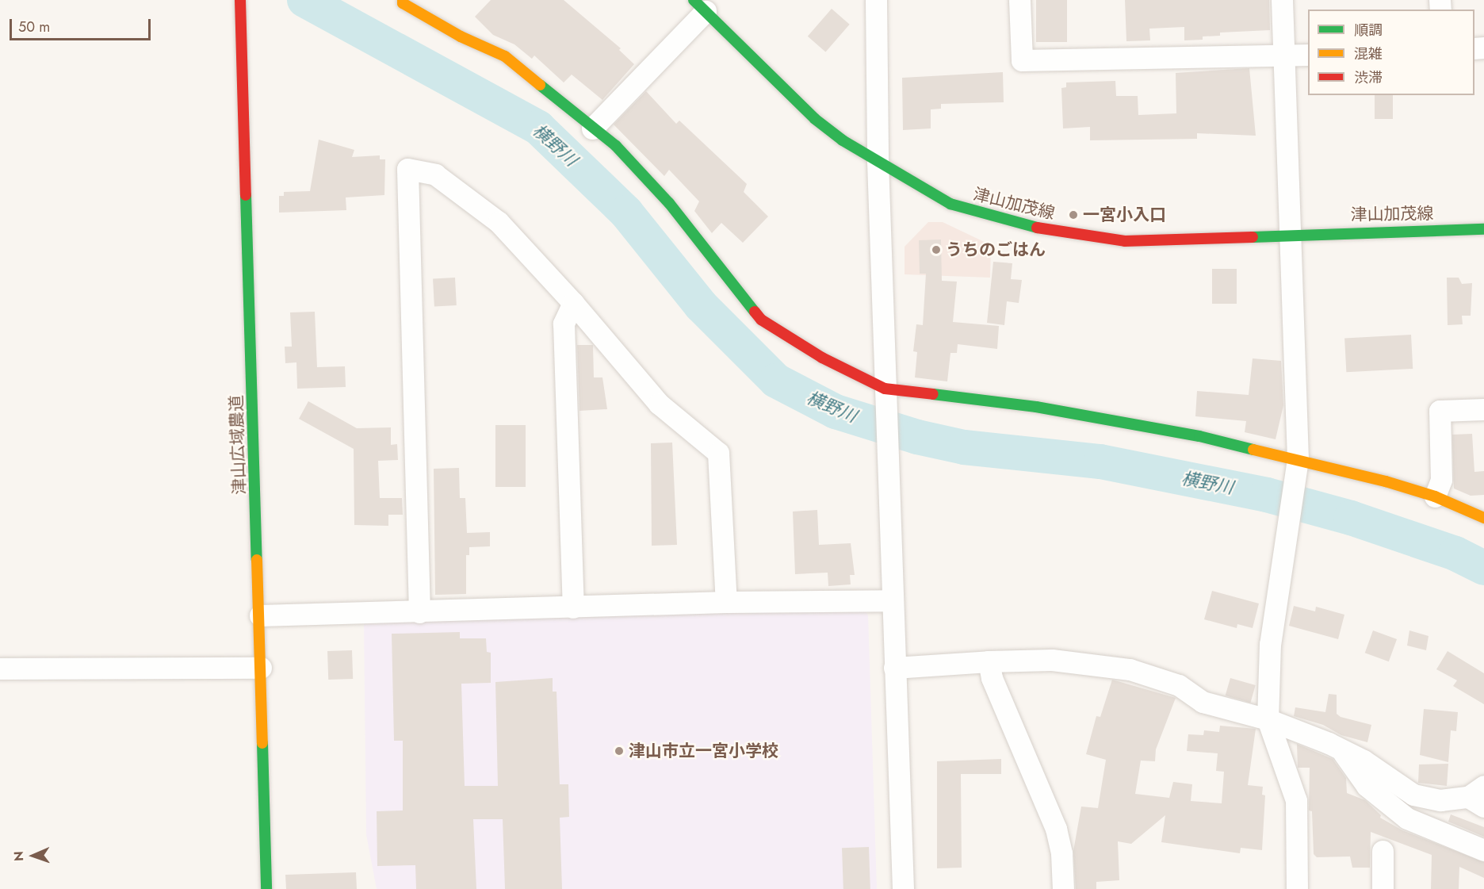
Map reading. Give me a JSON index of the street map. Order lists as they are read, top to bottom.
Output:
{
  "streets": {
    "street": ["津山加茂線", "津山広域農道"]
  },
  "water": ["横野川"],
  "places": ["一宮小入口", "うちのごはん", "津山市立一宮小学校"],
  "legend": ["順調", "混雑", "渋滞"],
  "scale_bar": "50 m",
  "north": "left"
}
